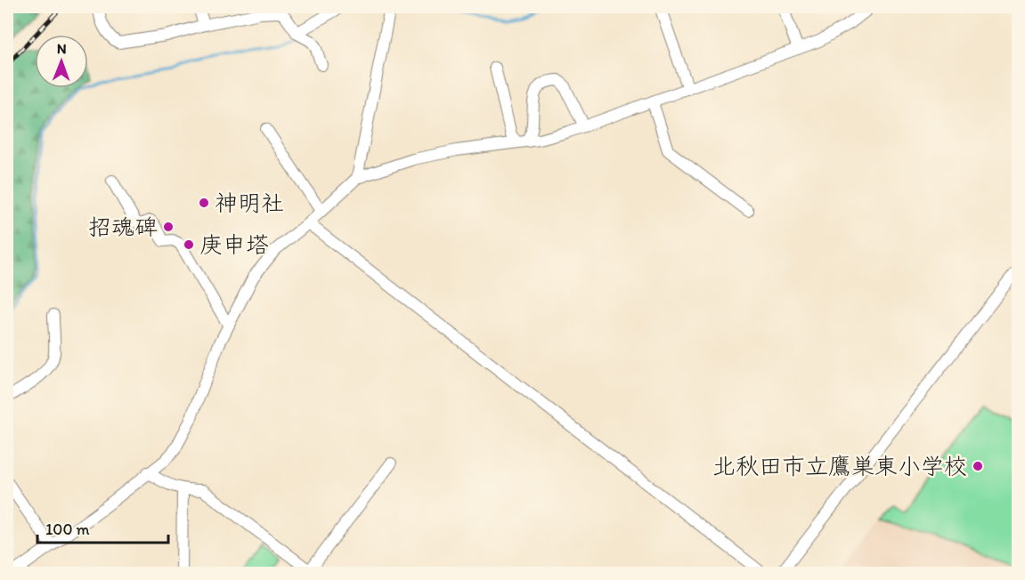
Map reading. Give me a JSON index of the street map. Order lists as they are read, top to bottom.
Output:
{
  "places": [
    "神明社",
    "招魂碑",
    "庚申塔",
    "北秋田市立鷹巣東小学校"
  ],
  "scale_bar": "100 m",
  "north": "top"
}
